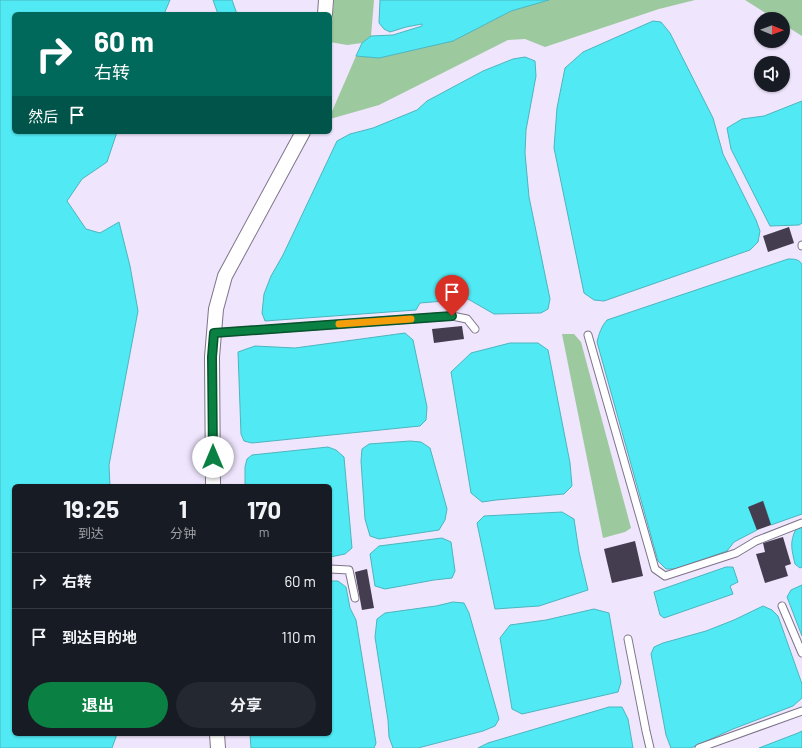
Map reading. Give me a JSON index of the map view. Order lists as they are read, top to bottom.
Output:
{
  "north": "right",
  "page": {
    "turn": ["60 m", "右转"],
    "then": "然后",
    "eta": [
      "19:25",
      "到达",
      "1",
      "分钟",
      "170",
      "m"
    ],
    "list": [
      {
        "name": "右转",
        "value": "60 m"
      },
      {
        "name": "到达目的地",
        "value": "110 m"
      }
    ],
    "buttons": ["退出", "分享"]
  }
}
